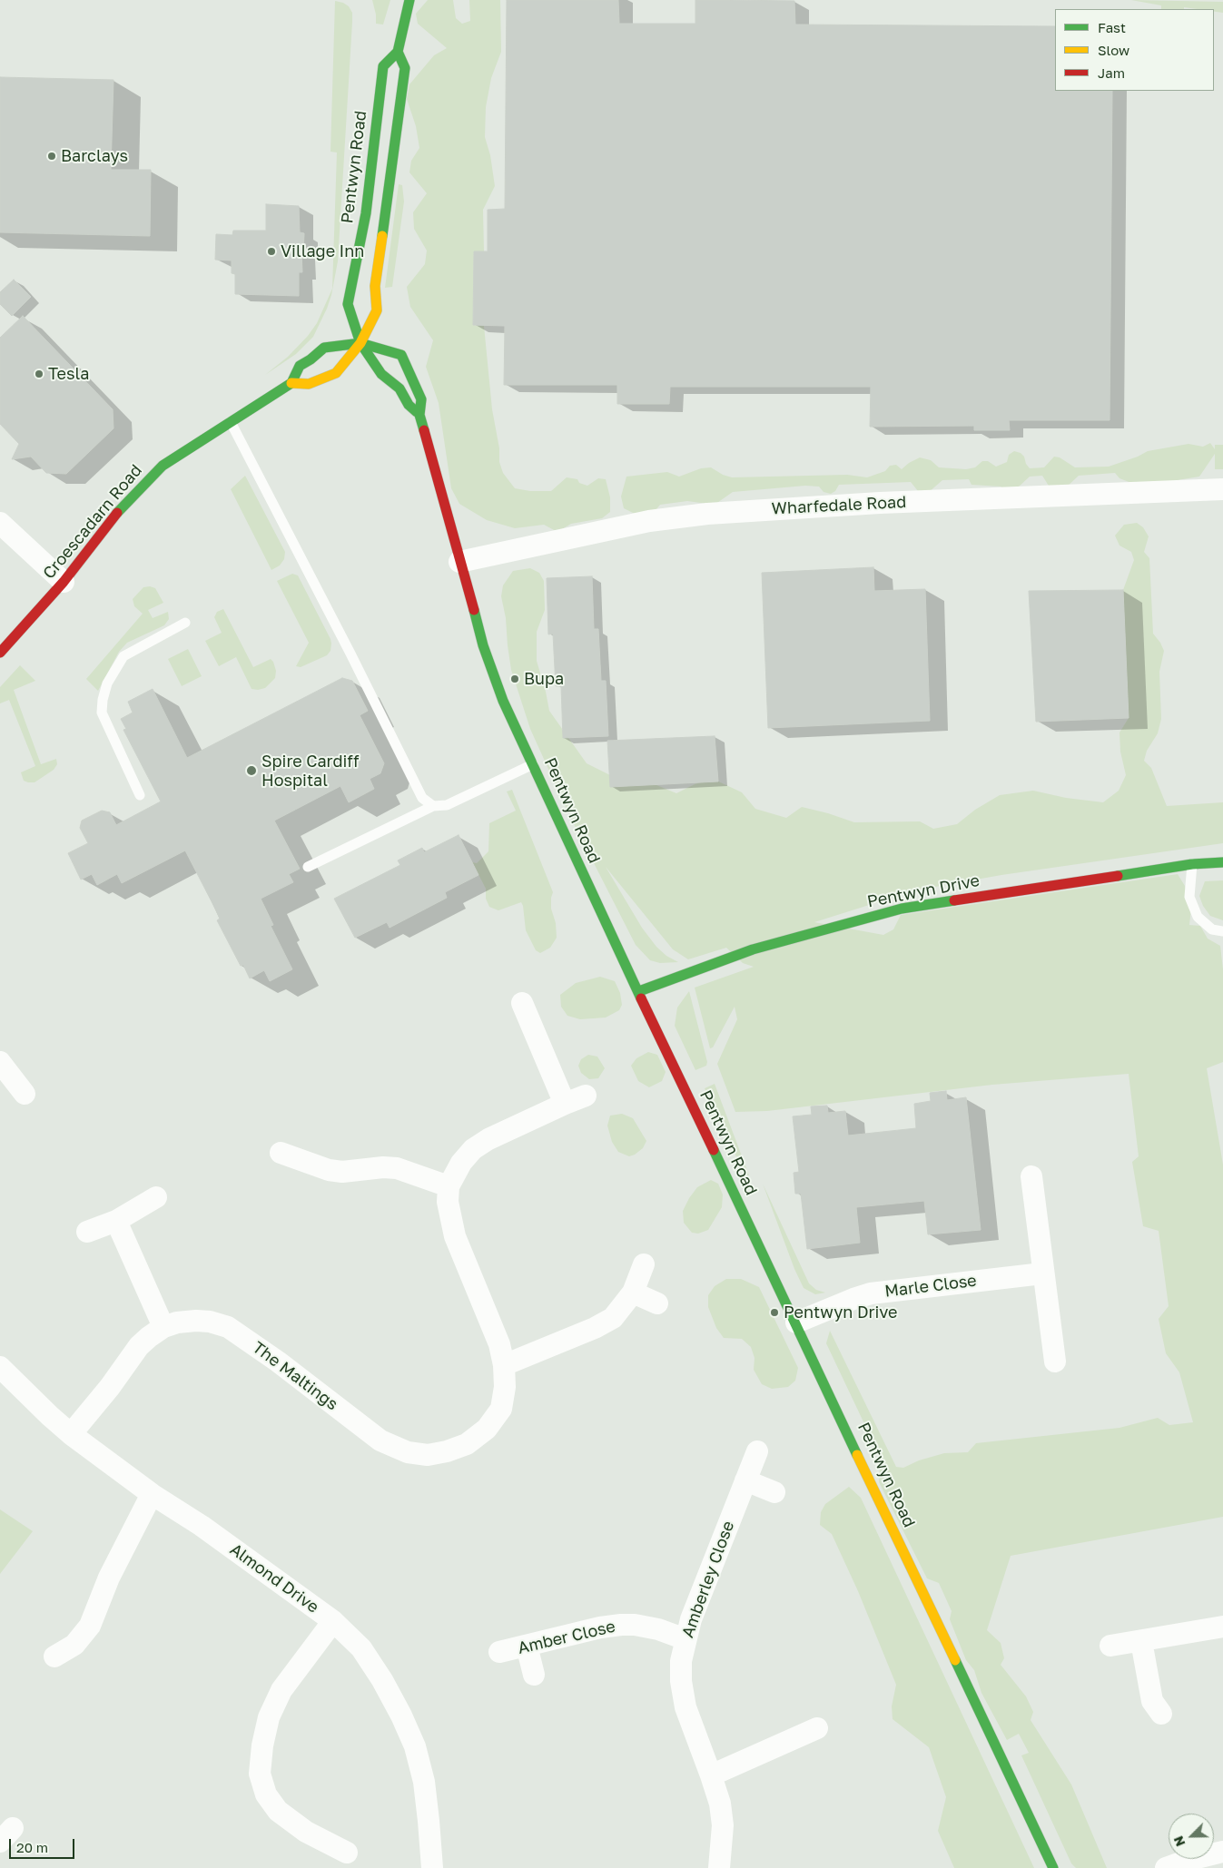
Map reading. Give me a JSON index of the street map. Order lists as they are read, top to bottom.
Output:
{
  "streets": {
    "street": [
      "Pentwyn Road",
      "Wharfedale Road",
      "Croescadarn Road",
      "Pentwyn Drive",
      "Marle Close",
      "The Maltings",
      "Almond Drive",
      "Amberley Close",
      "Amber Close"
    ]
  },
  "crossings": [
    ["Pentwyn Road", "Wharfedale Road"],
    ["Pentwyn Road", "Croescadarn Road"],
    ["Pentwyn Road", "Pentwyn Drive"],
    ["Pentwyn Road", "Marle Close"],
    ["The Maltings", "Almond Drive"],
    ["Amberley Close", "Amber Close"]
  ],
  "places": [
    "Barclays",
    "Village Inn",
    "Tesla",
    "Bupa",
    "Spire Cardiff Hospital",
    "Pentwyn Drive"
  ],
  "legend": ["Fast", "Slow", "Jam"],
  "scale_bar": "20 m",
  "north": "bottom left"
}
